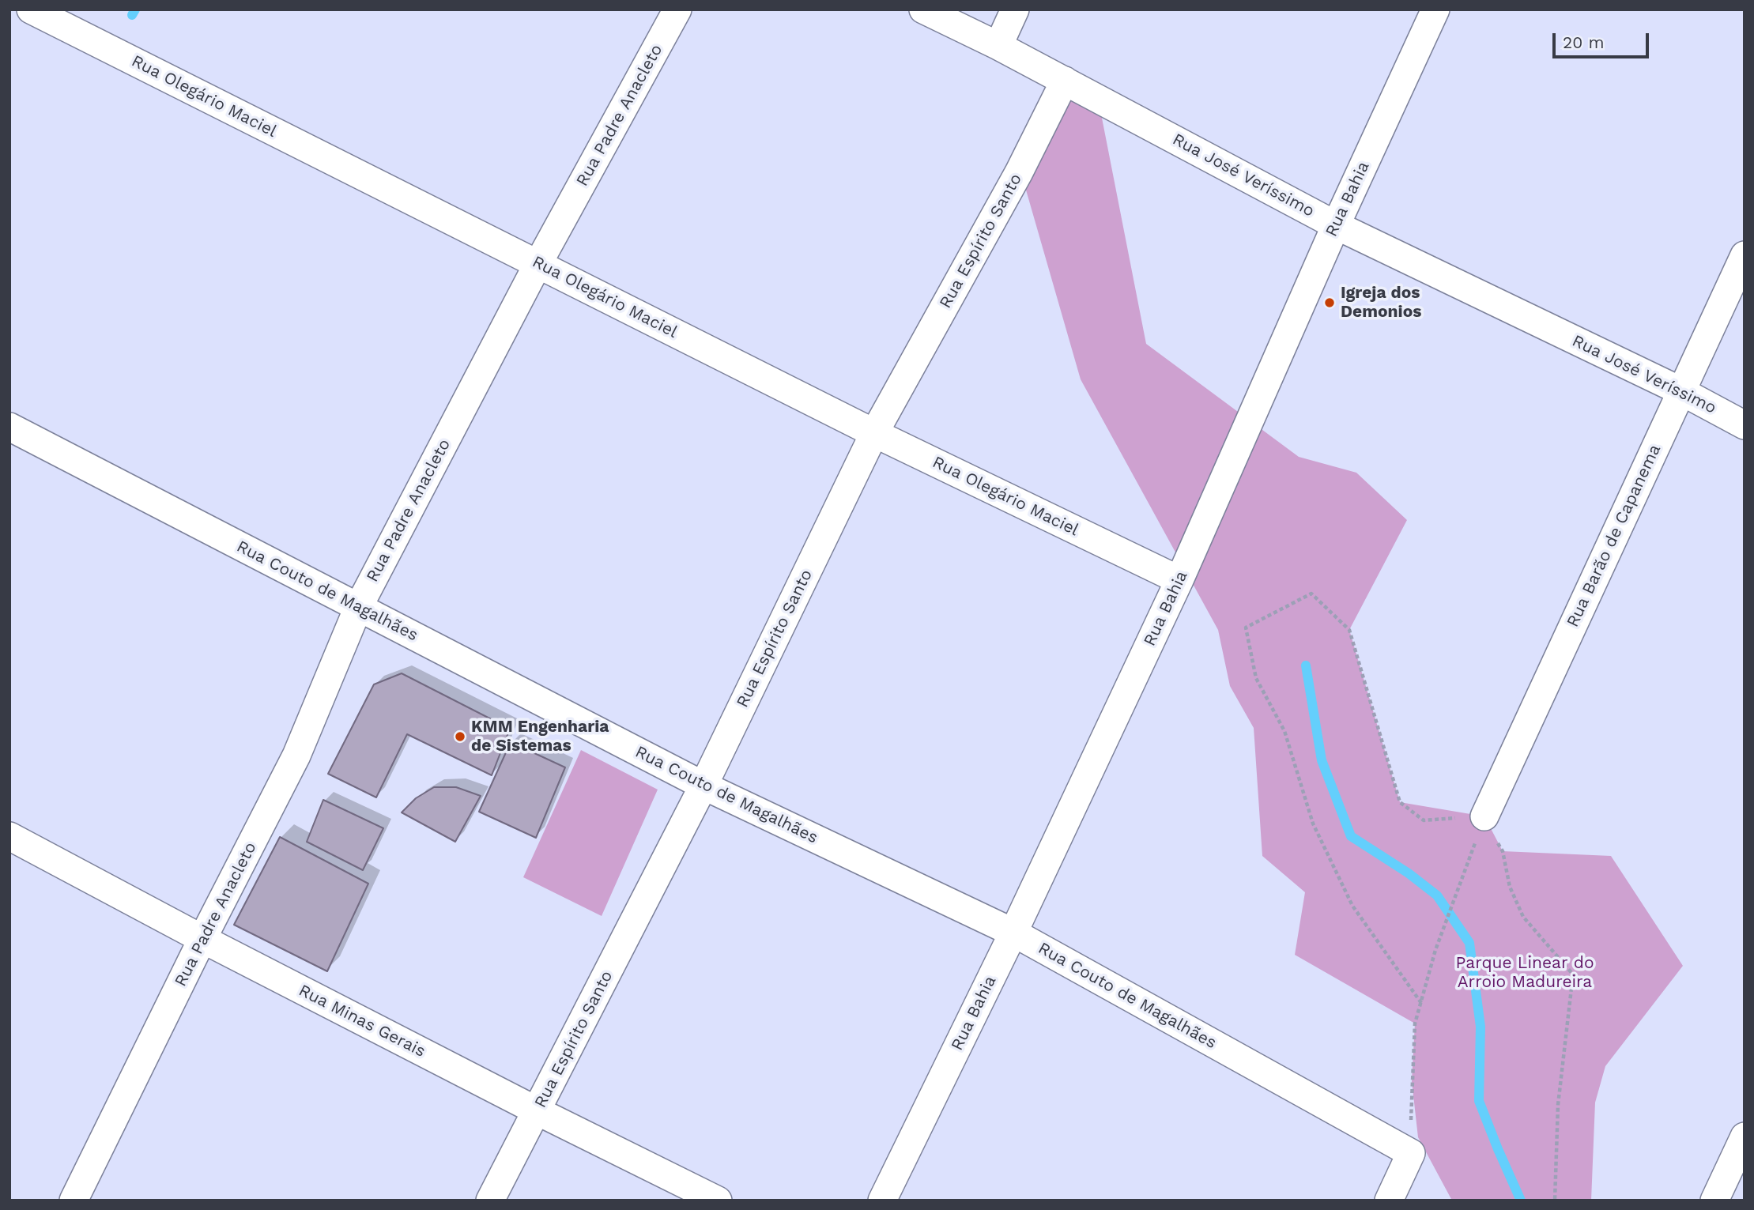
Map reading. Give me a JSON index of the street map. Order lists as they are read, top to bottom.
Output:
{
  "streets": {
    "street": [
      "Rua Olegário Maciel",
      "Rua Padre Anacleto",
      "Rua José Veríssimo",
      "Rua Bahia",
      "Rua Espírito Santo",
      "Rua Barão de Capanema",
      "Rua Couto de Magalhães",
      "Rua Minas Gerais"
    ]
  },
  "crossings": [
    ["Rua Olegário Maciel", "Rua Padre Anacleto"],
    ["Rua Olegário Maciel", "Rua Bahia"],
    ["Rua Olegário Maciel", "Rua Espírito Santo"],
    ["Rua Padre Anacleto", "Rua Couto de Magalhães"],
    ["Rua Padre Anacleto", "Rua Minas Gerais"],
    ["Rua José Veríssimo", "Rua Bahia"],
    ["Rua José Veríssimo", "Rua Espírito Santo"],
    ["Rua José Veríssimo", "Rua Barão de Capanema"],
    ["Rua Bahia", "Rua Couto de Magalhães"],
    ["Rua Espírito Santo", "Rua Couto de Magalhães"],
    ["Rua Espírito Santo", "Rua Minas Gerais"]
  ],
  "parks": ["Parque Linear do Arroio Madureira"],
  "places": ["Igreja dos Demonios", "KMM Engenharia de Sistemas"],
  "scale_bar": "20 m"
}
